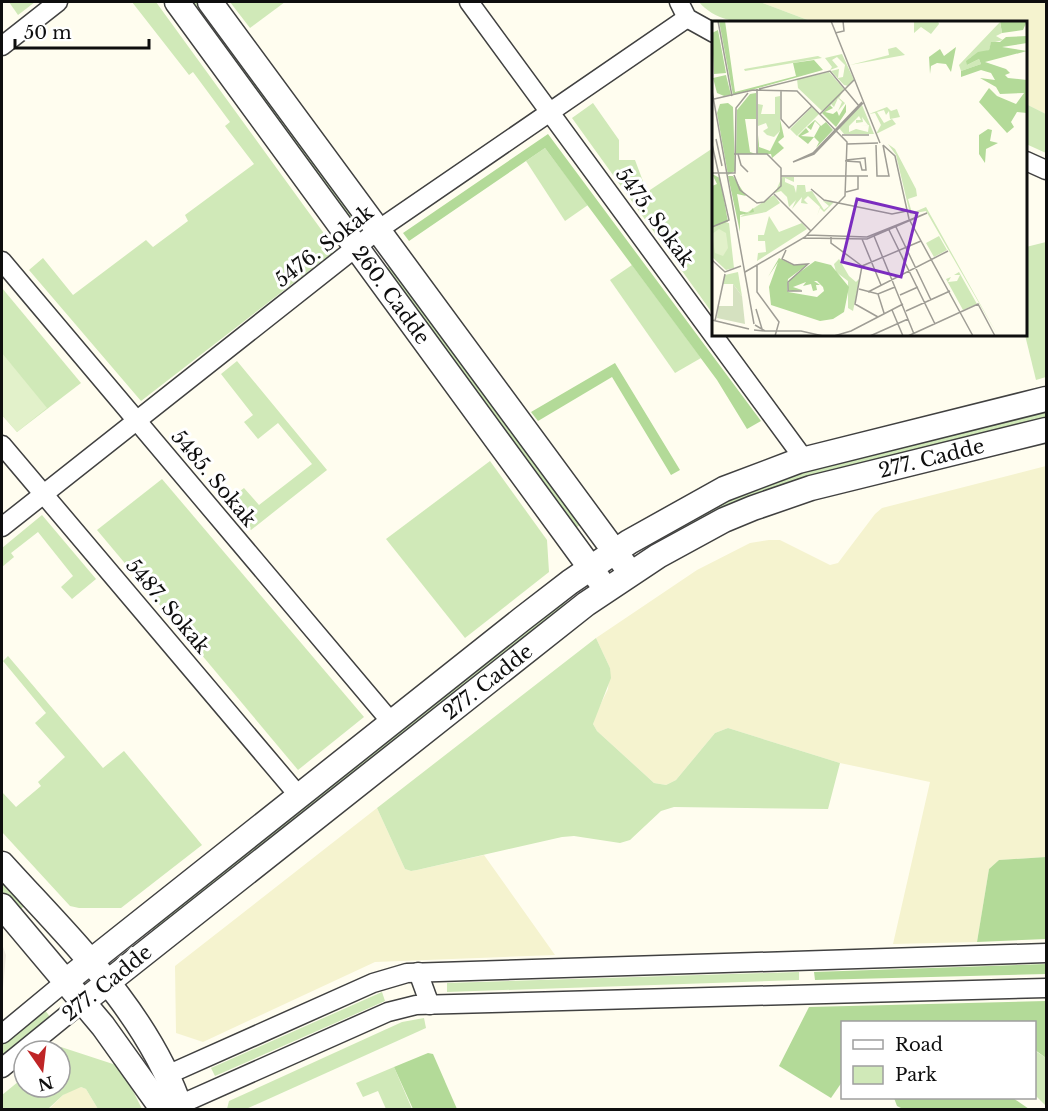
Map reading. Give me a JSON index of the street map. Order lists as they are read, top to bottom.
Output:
{
  "streets": {
    "street": [
      "5475. Sokak",
      "5476. Sokak",
      "260. Cadde",
      "277. Cadde",
      "5485. Sokak",
      "5487. Sokak"
    ]
  },
  "crossings": [
    ["5475. Sokak", "5476. Sokak"],
    ["5475. Sokak", "277. Cadde"],
    ["5476. Sokak", "260. Cadde"],
    ["5476. Sokak", "5485. Sokak"],
    ["5476. Sokak", "5487. Sokak"],
    ["260. Cadde", "277. Cadde"],
    ["277. Cadde", "5485. Sokak"],
    ["277. Cadde", "5487. Sokak"]
  ],
  "legend": ["Road", "Park"],
  "scale_bar": "50 m",
  "north": "bottom"
}
